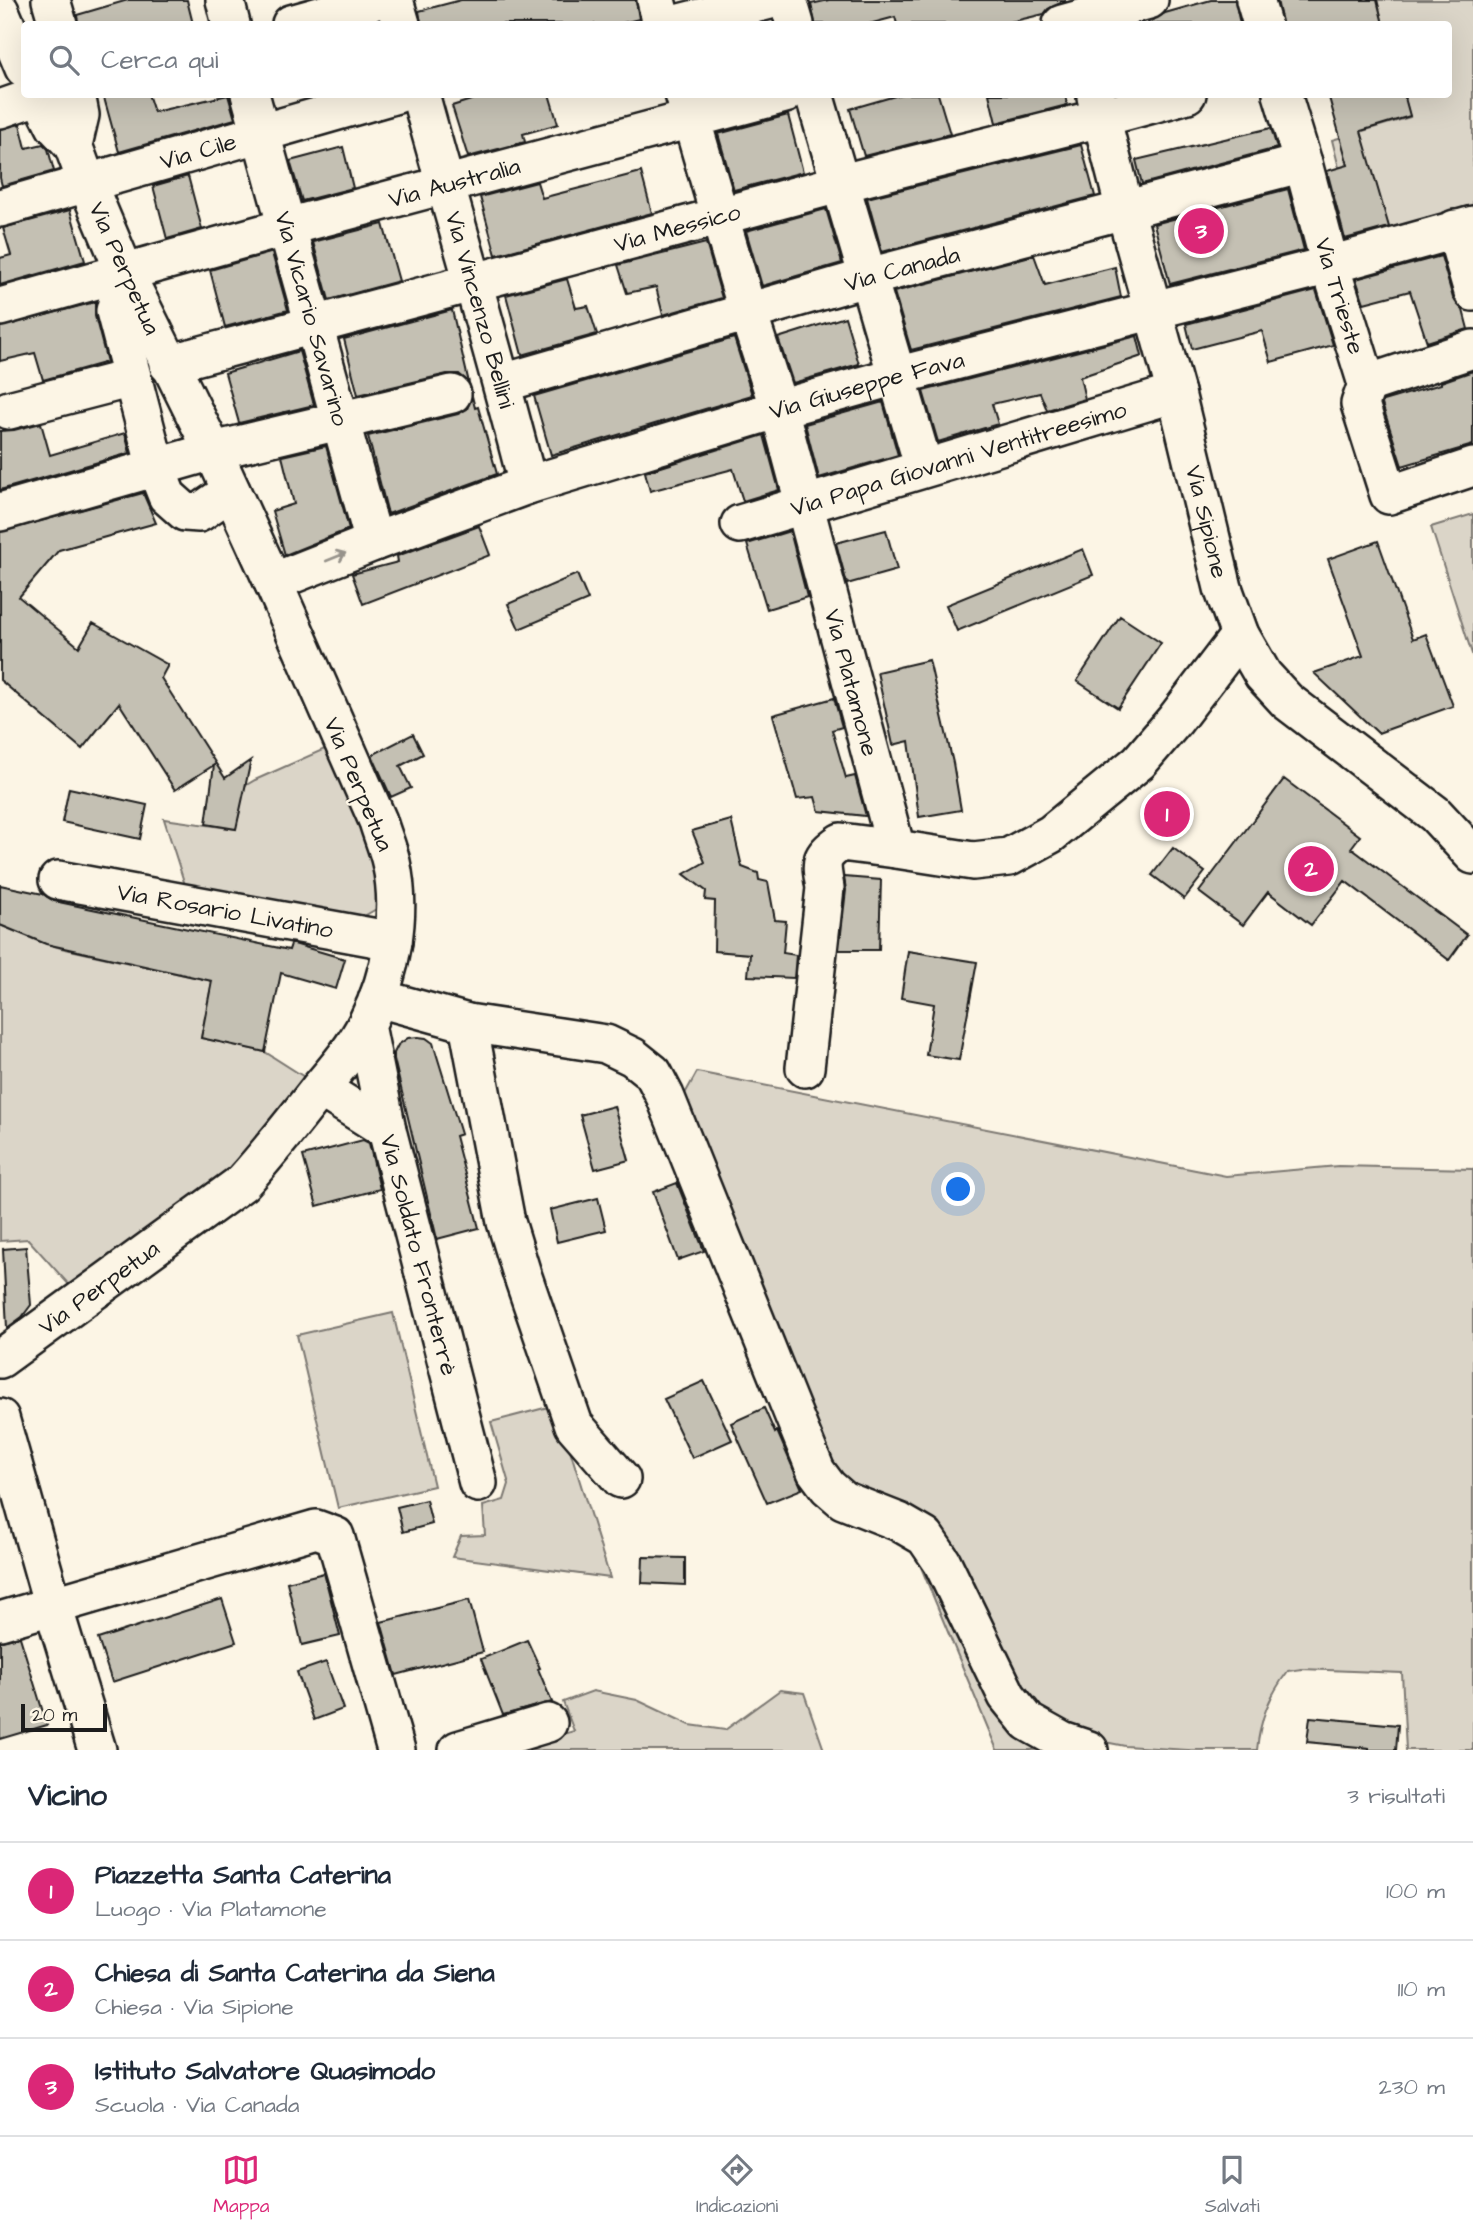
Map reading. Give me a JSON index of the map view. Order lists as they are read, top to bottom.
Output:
{
  "streets": {
    "street": [
      "Via Cile",
      "Via Australia",
      "Via Messico",
      "Via Perpetua",
      "Via Canada",
      "Via Trieste",
      "Via Vincenzo Bellini",
      "Via Vicario Savarino",
      "Via Giuseppe Fava",
      "Via Papa Giovanni Ventitreesimo",
      "Via Sipione",
      "Via Platamone",
      "Via Rosario Livatino",
      "Via Soldato Fronterrè"
    ]
  },
  "crossings": [
    ["Via Cile", "Via Perpetua"],
    ["Via Cile", "Via Vicario Savarino"],
    ["Via Australia", "Via Perpetua"],
    ["Via Australia", "Via Vincenzo Bellini"],
    ["Via Australia", "Via Vicario Savarino"],
    ["Via Australia", "Via Platamone"],
    ["Via Messico", "Via Perpetua"],
    ["Via Messico", "Via Vincenzo Bellini"],
    ["Via Messico", "Via Vicario Savarino"],
    ["Via Messico", "Via Sipione"],
    ["Via Messico", "Via Platamone"],
    ["Via Perpetua", "Via Giuseppe Fava"],
    ["Via Perpetua", "Via Rosario Livatino"],
    ["Via Perpetua", "Via Soldato Fronterrè"],
    ["Via Canada", "Via Trieste"],
    ["Via Canada", "Via Vincenzo Bellini"],
    ["Via Canada", "Via Sipione"],
    ["Via Canada", "Via Platamone"],
    ["Via Trieste", "Via Giuseppe Fava"],
    ["Via Vincenzo Bellini", "Via Giuseppe Fava"],
    ["Via Vicario Savarino", "Via Giuseppe Fava"],
    ["Via Giuseppe Fava", "Via Sipione"],
    ["Via Giuseppe Fava", "Via Platamone"],
    ["Via Papa Giovanni Ventitreesimo", "Via Sipione"],
    ["Via Papa Giovanni Ventitreesimo", "Via Platamone"]
  ],
  "scale_bar": "20 m",
  "page": {
    "search": "Cerca qui",
    "pins": ["3", "1", "2"],
    "scale": "20 m",
    "heading": ["Vicino", "3 risultati"],
    "list": [
      {
        "mark": "1",
        "name": "Piazzetta Santa Caterina",
        "note": "Luogo · Via Platamone",
        "value": "100 m"
      },
      {
        "mark": "2",
        "name": "Chiesa di Santa Caterina da Siena",
        "note": "Chiesa · Via Sipione",
        "value": "110 m"
      },
      {
        "mark": "3",
        "name": "Istituto Salvatore Quasimodo",
        "note": "Scuola · Via Canada",
        "value": "230 m"
      }
    ],
    "nav": ["Mappa", "Indicazioni", "Salvati"]
  }
}
